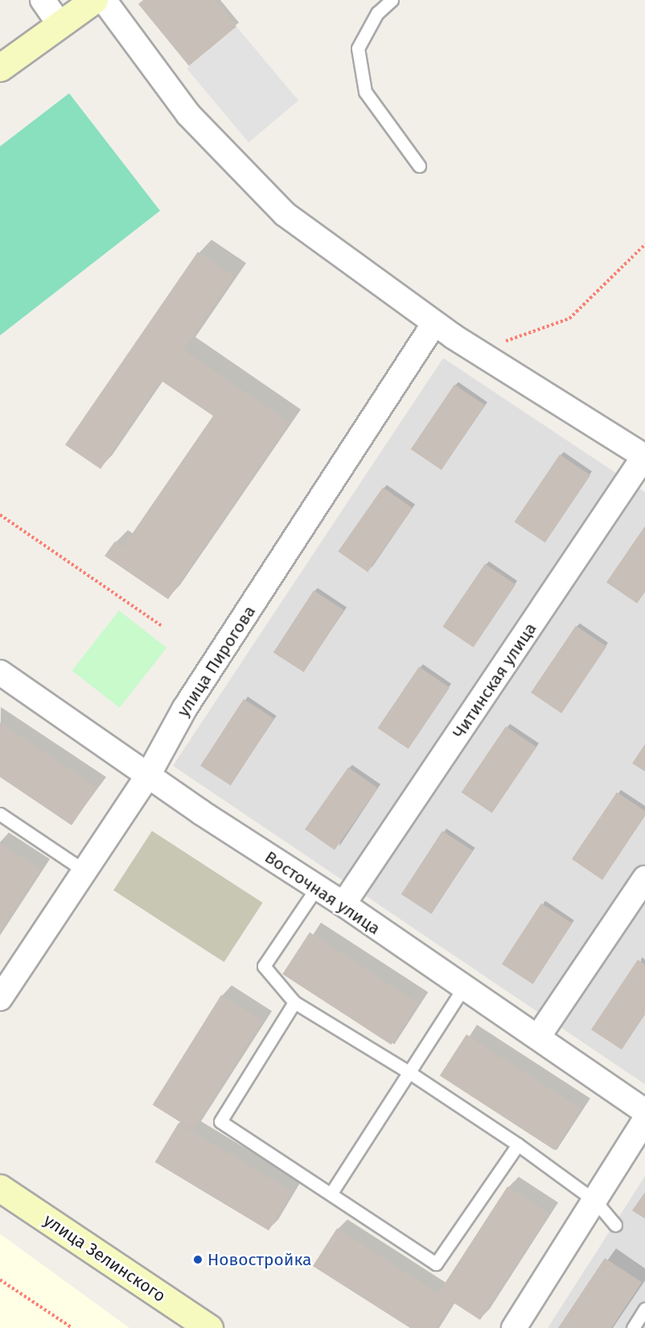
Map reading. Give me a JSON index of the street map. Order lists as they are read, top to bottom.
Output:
{
  "streets": {
    "main road": ["улица Зелинского"],
    "street": ["улица Пирогова", "Читинская улица", "Восточная улица"]
  },
  "crossings": [
    ["улица Пирогова", "Восточная улица"],
    ["Читинская улица", "Восточная улица"]
  ],
  "places": ["Новостройка"]
}
